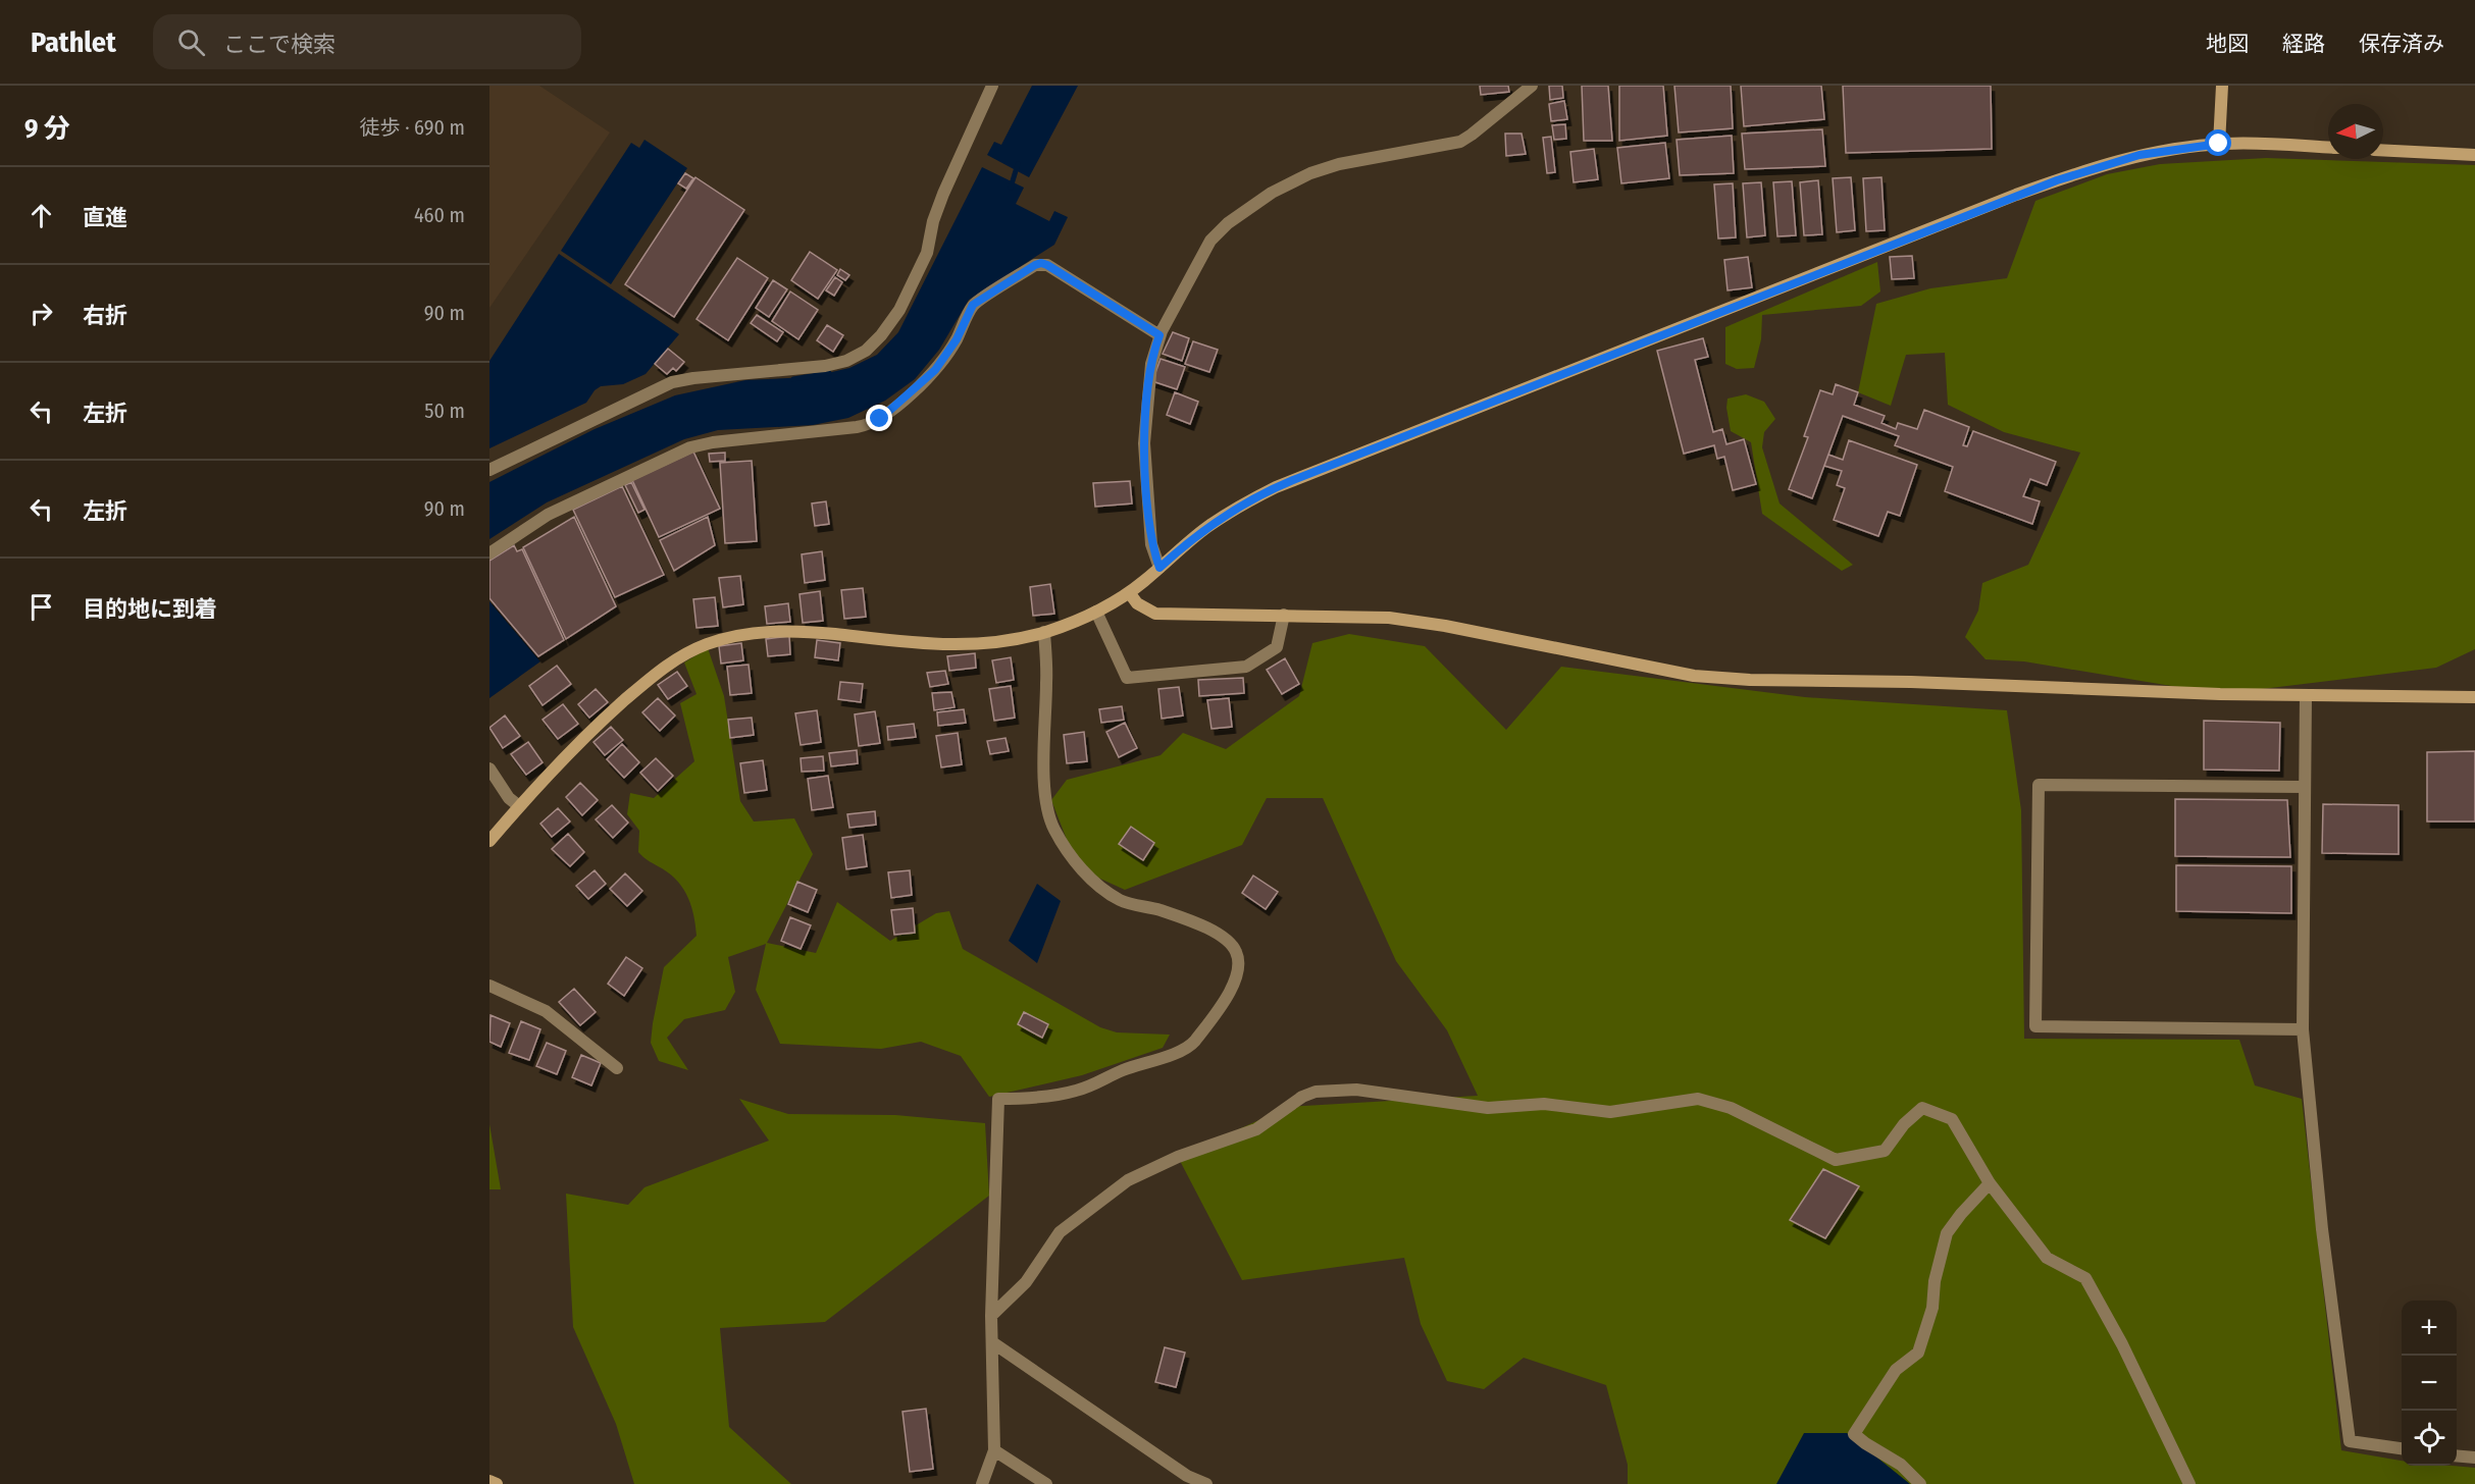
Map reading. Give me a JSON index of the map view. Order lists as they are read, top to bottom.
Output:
{
  "north": "left",
  "page": {
    "header": "Pathlet",
    "search": "ここで検索",
    "nav": ["地図", "経路", "保存済み"],
    "heading": ["9 分", "徒歩 · 690 m"],
    "list": [
      ["直進", "460 m"],
      ["右折", "90 m"],
      ["左折", "50 m"],
      ["左折", "90 m"],
      "目的地に到着"
    ],
    "map_buttons": ["+", "−"]
  }
}
